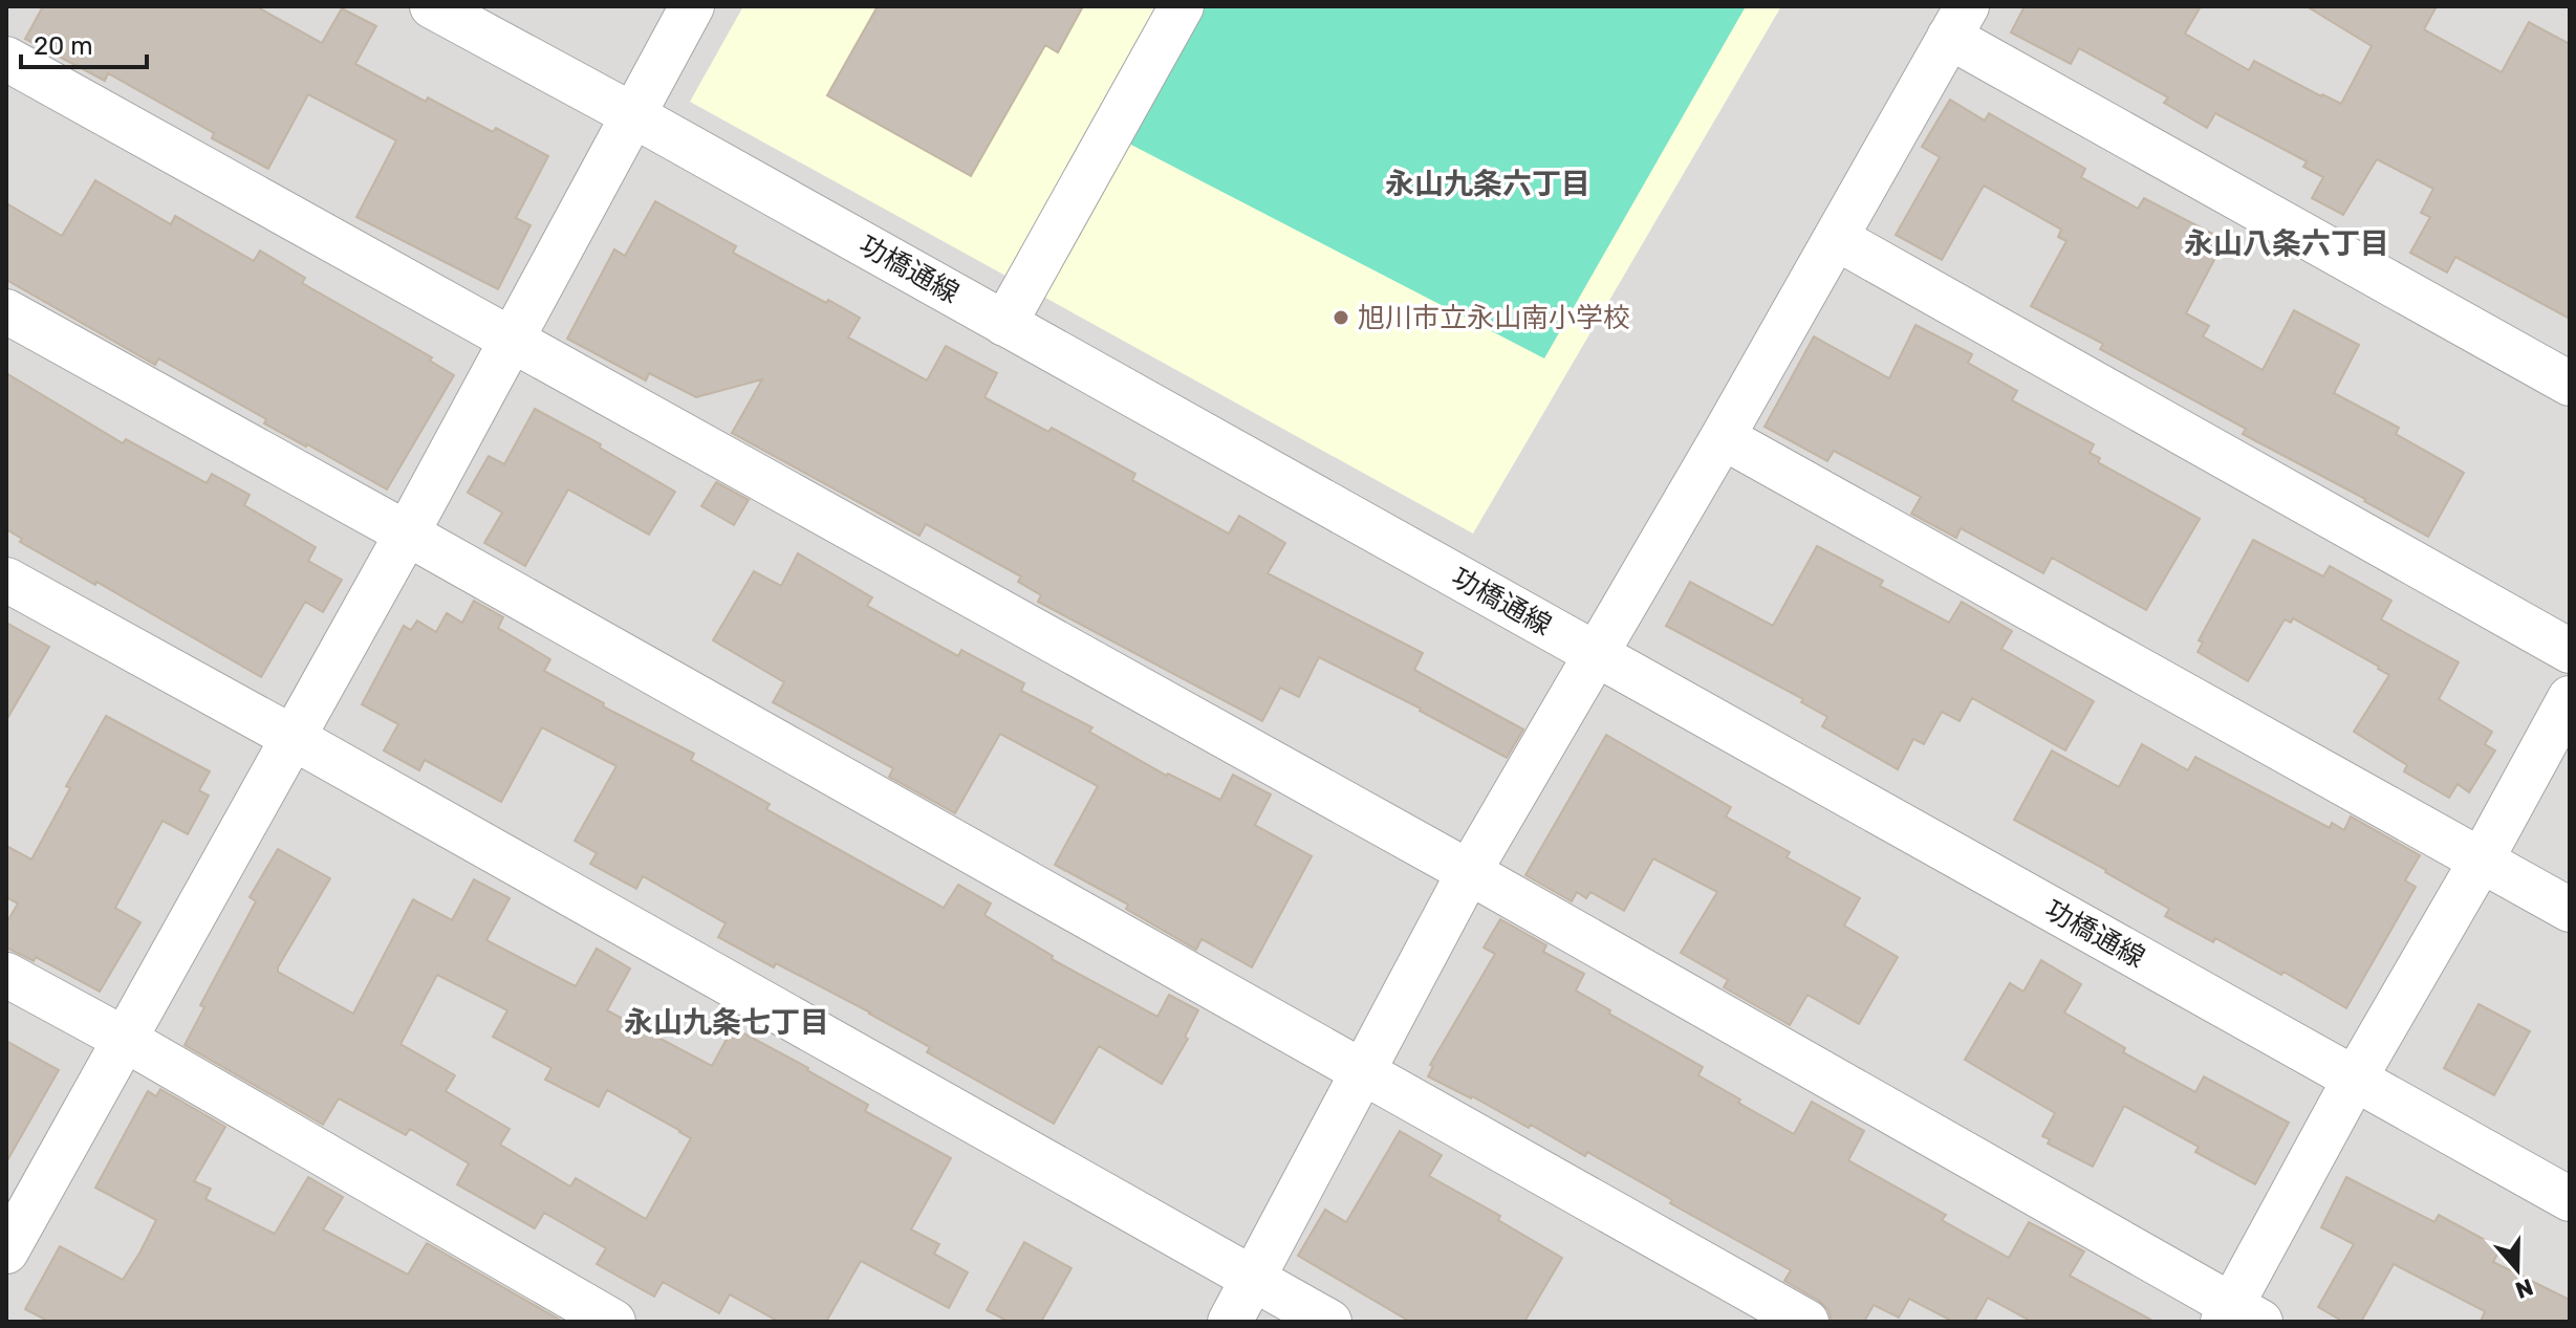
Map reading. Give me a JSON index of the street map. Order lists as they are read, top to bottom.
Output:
{
  "streets": {
    "street": ["功橋通線"]
  },
  "districts": ["永山九条六丁目", "永山八条六丁目", "永山九条七丁目"],
  "places": ["旭川市立永山南小学校"],
  "scale_bar": "20 m",
  "north": "bottom"
}
